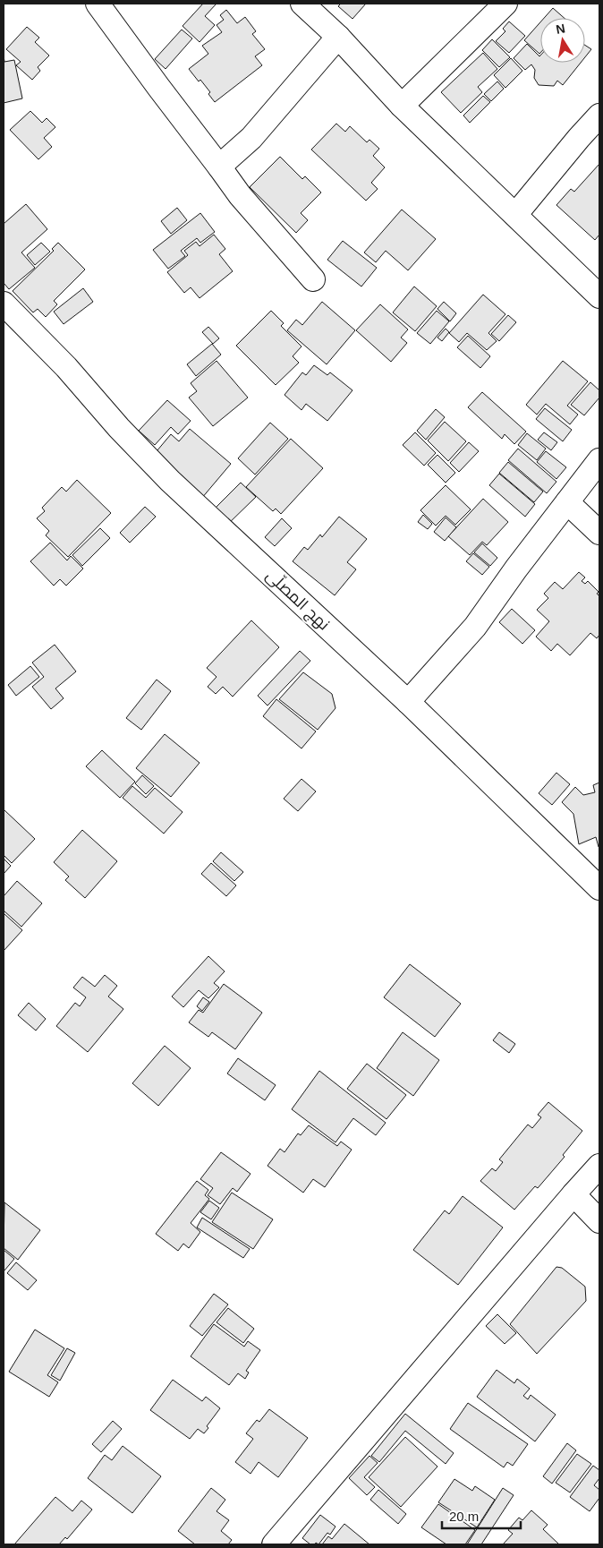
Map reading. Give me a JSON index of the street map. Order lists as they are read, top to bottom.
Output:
{
  "streets": {
    "street": ["نهج المصلّى"]
  },
  "scale_bar": "20 m",
  "north": "top"
}
